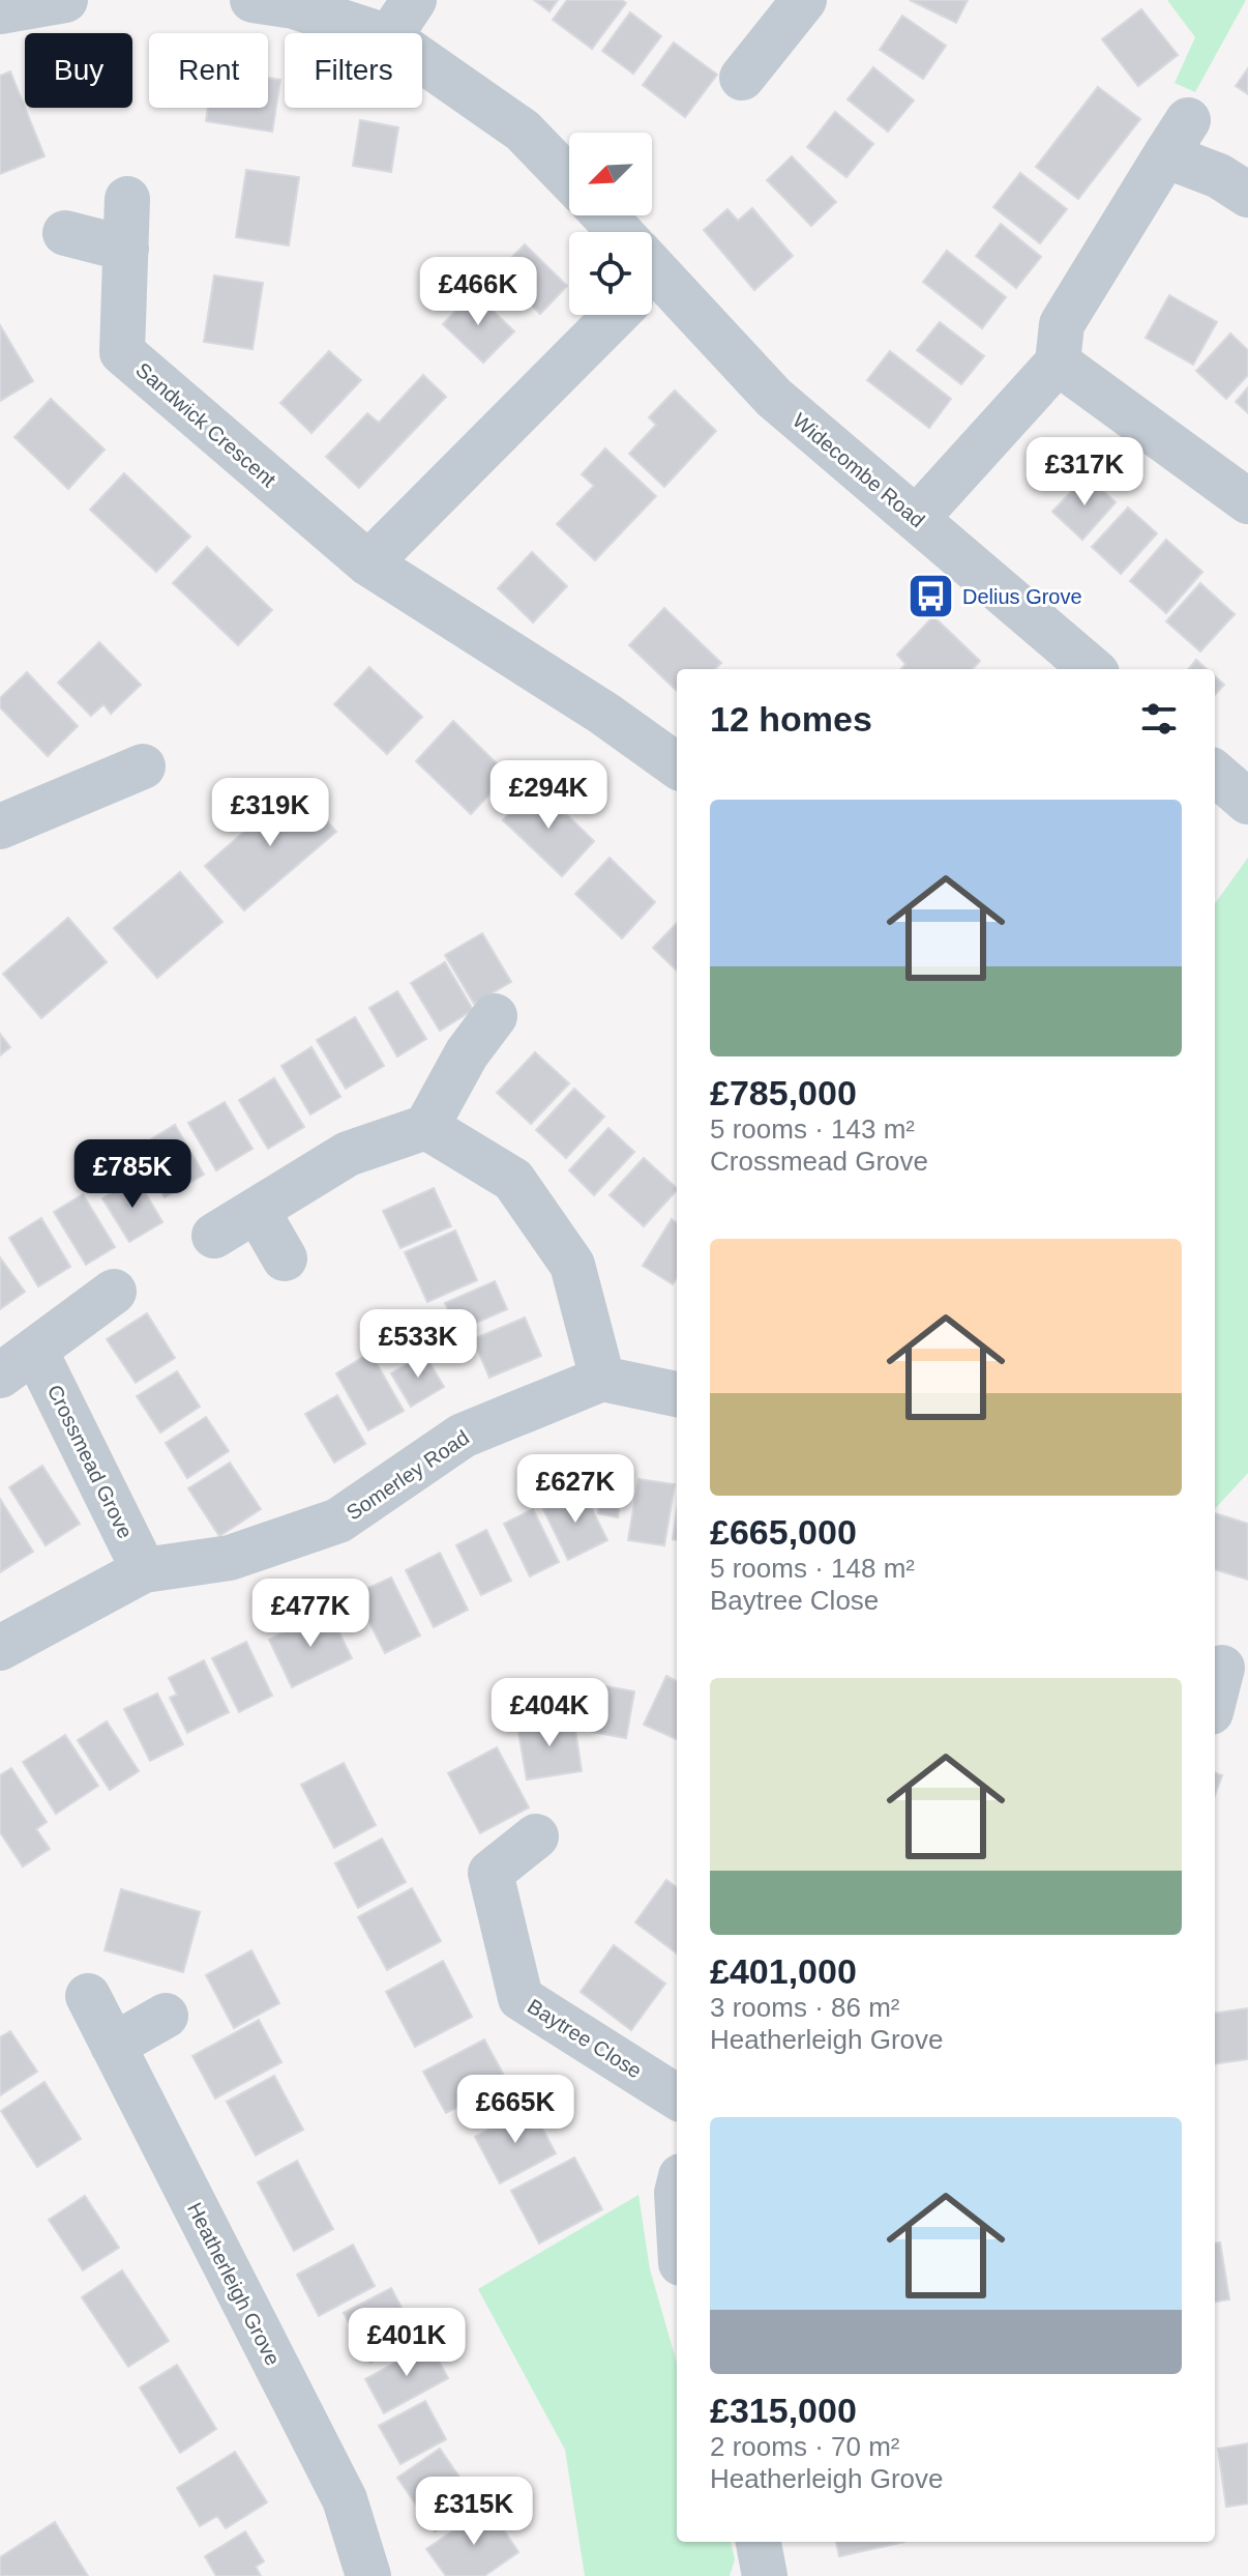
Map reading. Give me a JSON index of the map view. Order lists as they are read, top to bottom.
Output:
{
  "streets": {
    "street": [
      "Sandwick Crescent",
      "Widecombe Road",
      "Crossmead Grove",
      "Somerley Road",
      "Baytree Close",
      "Heatherleigh Grove"
    ]
  },
  "crossings": [
    ["Crossmead Grove", "Somerley Road"]
  ],
  "places": {
    "bus stop": ["Delius Grove"]
  },
  "north": "bottom left",
  "page": {
    "chip": ["Buy", "Rent", "Filters"],
    "price": [
      "£466K",
      "£317K",
      "£294K",
      "£319K",
      "£785K",
      "£533K",
      "£627K",
      "£477K",
      "£404K",
      "£665K",
      "£401K",
      "£315K"
    ],
    "heading": "12 homes",
    "list": [
      {
        "name": "£785,000",
        "note": "5 rooms · 143 m² · Crossmead Grove"
      },
      {
        "name": "£665,000",
        "note": "5 rooms · 148 m² · Baytree Close"
      },
      {
        "name": "£401,000",
        "note": "3 rooms · 86 m² · Heatherleigh Grove"
      },
      {
        "name": "£315,000",
        "note": "2 rooms · 70 m² · Heatherleigh Grove"
      }
    ]
  }
}
